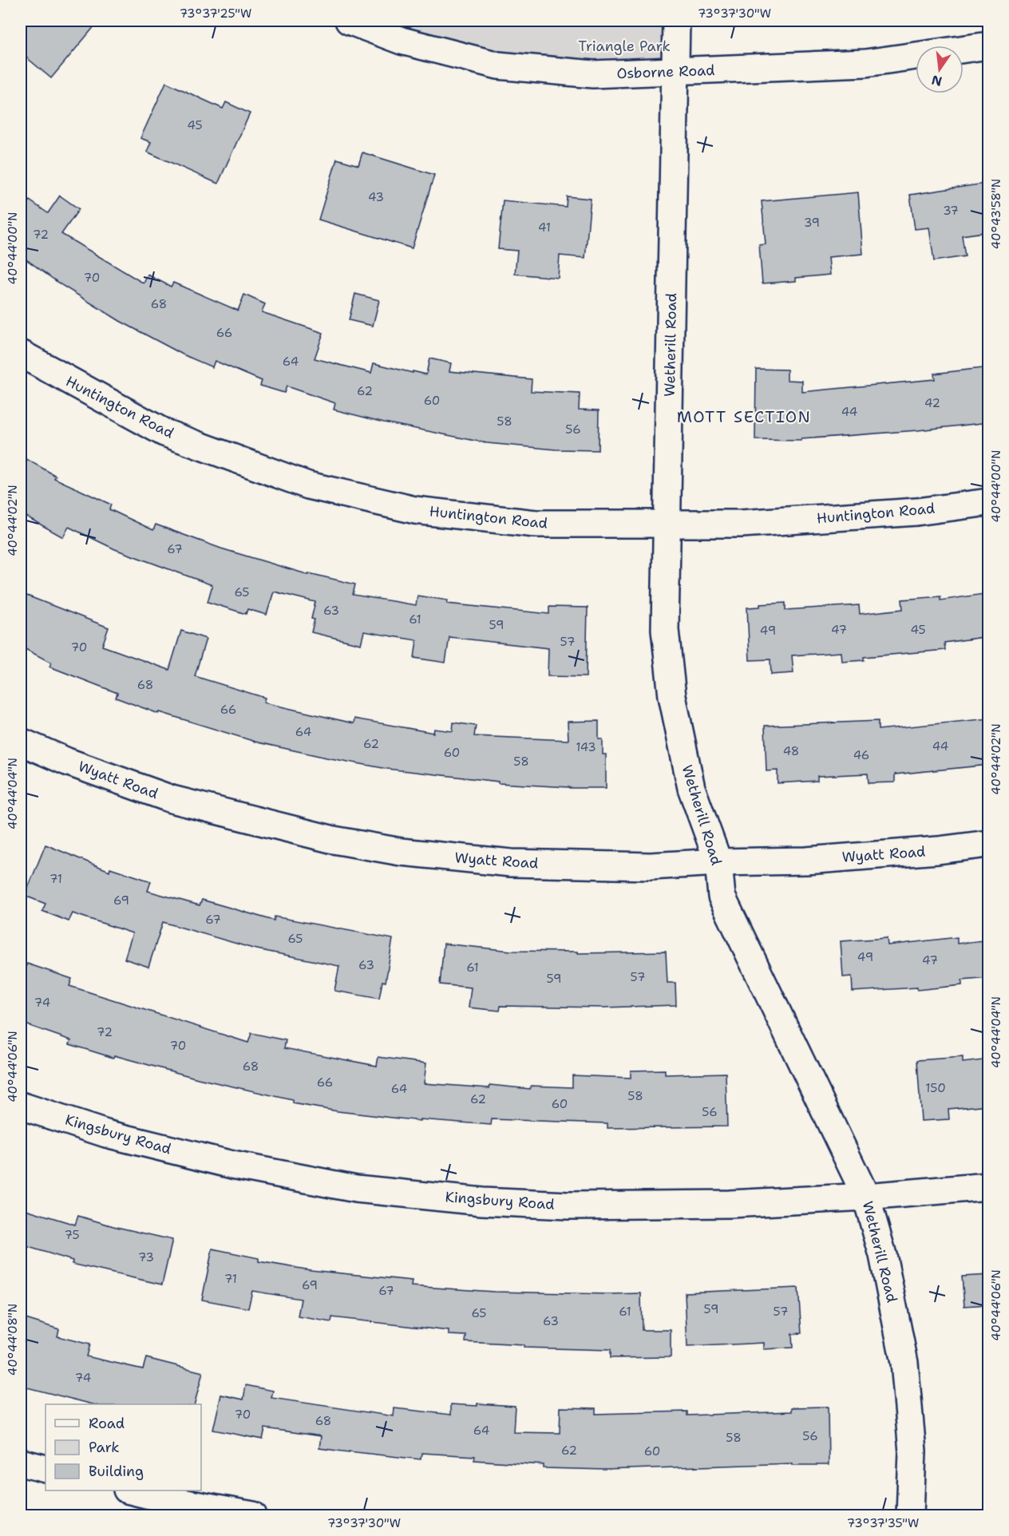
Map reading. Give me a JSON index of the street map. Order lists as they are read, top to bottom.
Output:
{
  "streets": {
    "street": [
      "Osborne Road",
      "Wetherill Road",
      "Huntington Road",
      "Wyatt Road",
      "Kingsbury Road"
    ]
  },
  "crossings": [
    ["Osborne Road", "Wetherill Road"],
    ["Wetherill Road", "Huntington Road"],
    ["Wetherill Road", "Wyatt Road"],
    ["Wetherill Road", "Kingsbury Road"]
  ],
  "districts": ["MOTT SECTION"],
  "parks": ["Triangle Park"],
  "house_numbers": [
    "45",
    "43",
    "37",
    "39",
    "41",
    "72",
    "70",
    "68",
    "66",
    "64",
    "62",
    "60",
    "42",
    "44",
    "58",
    "56",
    "67",
    "65",
    "63",
    "61",
    "59",
    "47",
    "45",
    "49",
    "57",
    "70",
    "68",
    "66",
    "64",
    "62",
    "44",
    "143",
    "48",
    "60",
    "46",
    "58",
    "71",
    "69",
    "67",
    "65",
    "49",
    "47",
    "63",
    "61",
    "57",
    "59",
    "74",
    "72",
    "70",
    "68",
    "66",
    "150",
    "64",
    "58",
    "62",
    "60",
    "56",
    "75",
    "73",
    "71",
    "69",
    "67",
    "59",
    "61",
    "57",
    "65",
    "63",
    "74",
    "70",
    "68",
    "64",
    "56",
    "58",
    "62",
    "60"
  ],
  "legend": ["Road", "Park", "Building"],
  "north": "bottom",
  "coordinates": [
    "73°37'25\"W",
    "73°37'30\"W",
    "40°43'58\"N",
    "40°44'00\"N",
    "40°44'02\"N",
    "40°44'04\"N",
    "40°44'06\"N",
    "40°44'08\"N",
    "73°37'35\"W"
  ]
}
